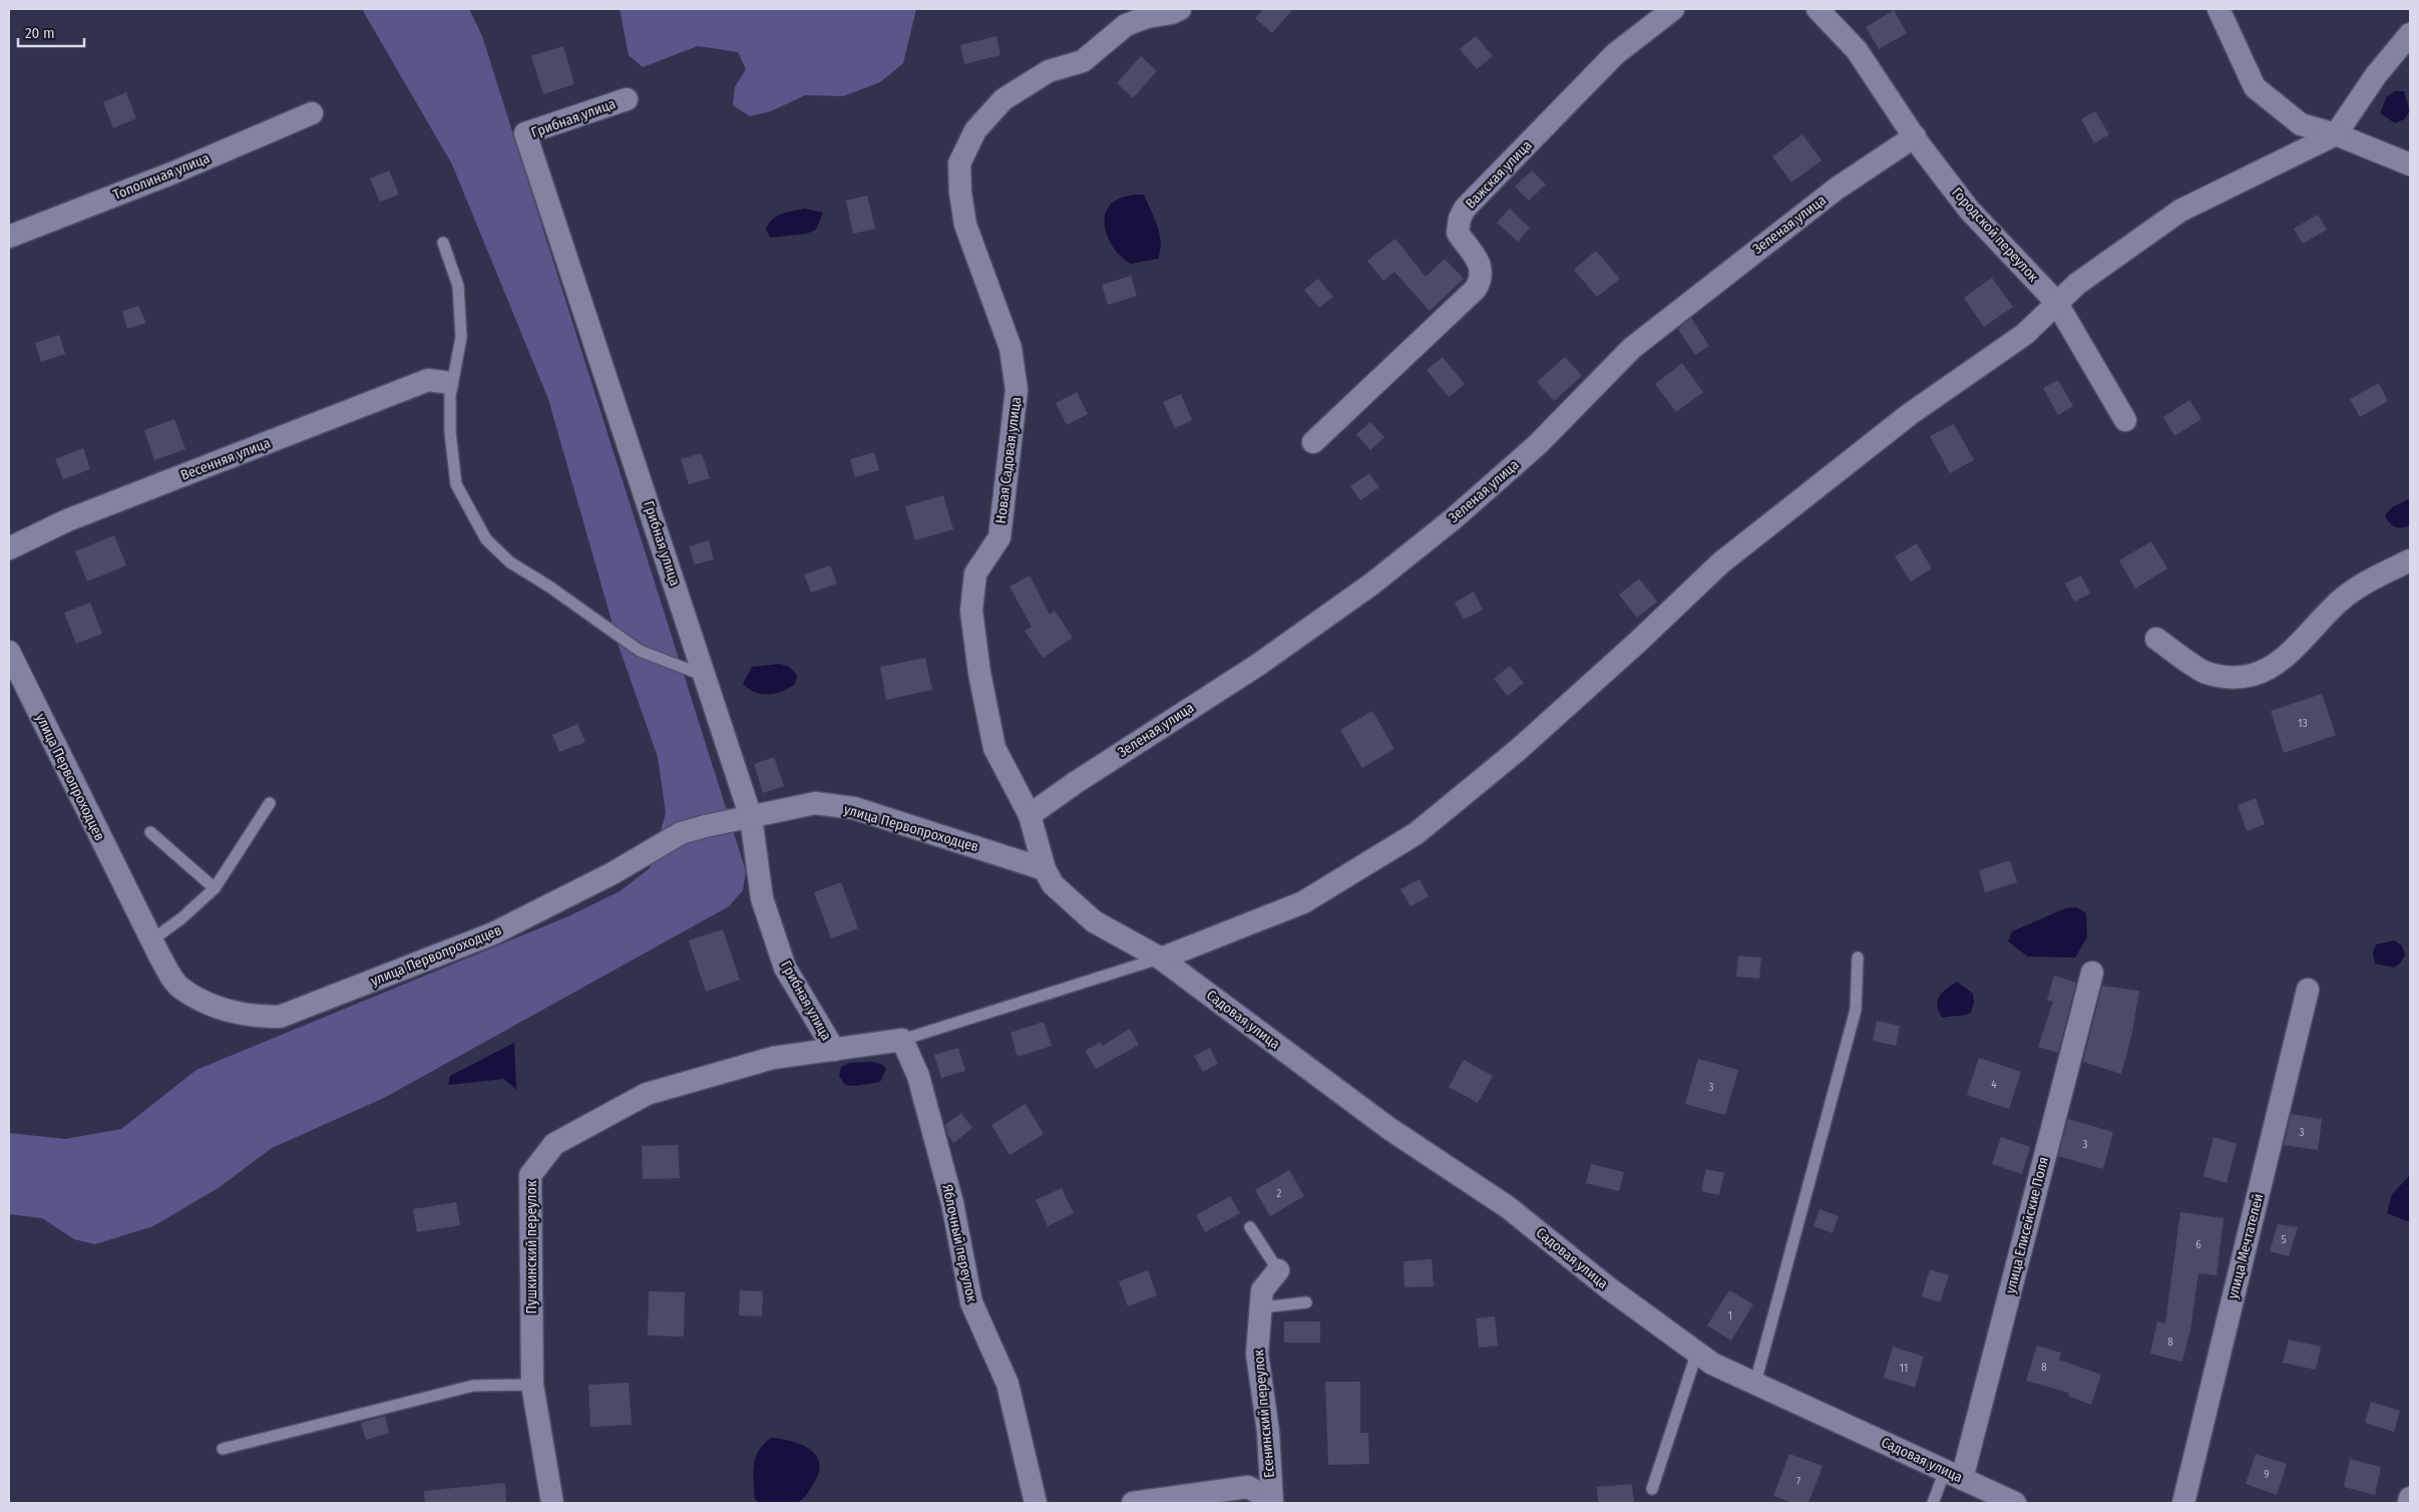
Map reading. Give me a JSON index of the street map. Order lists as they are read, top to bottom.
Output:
{
  "streets": {
    "street": [
      "Грибная улица",
      "Важская улица",
      "Тополиная улица",
      "Зеленая улица",
      "Городской переулок",
      "Весенняя улица",
      "Новая Садовая улица",
      "улица Первопроходцев",
      "Садовая улица",
      "улица Елисейские Поля",
      "Яблочный переулок",
      "улица Мечтателей",
      "Пушкинский переулок",
      "Есенинский переулок"
    ]
  },
  "crossings": [
    ["Грибная улица", "улица Первопроходцев"],
    ["Грибная улица", "Пушкинский переулок"],
    ["Зеленая улица", "Городской переулок"],
    ["Зеленая улица", "Новая Садовая улица"],
    ["Новая Садовая улица", "улица Первопроходцев"],
    ["Новая Садовая улица", "Садовая улица"],
    ["Садовая улица", "улица Елисейские Поля"],
    ["Яблочный переулок", "Пушкинский переулок"]
  ],
  "house_numbers": [
    "13",
    "4",
    "3",
    "3",
    "3",
    "2",
    "5",
    "6",
    "1",
    "8",
    "8",
    "11",
    "9",
    "7"
  ],
  "scale_bar": "20 m"
}
